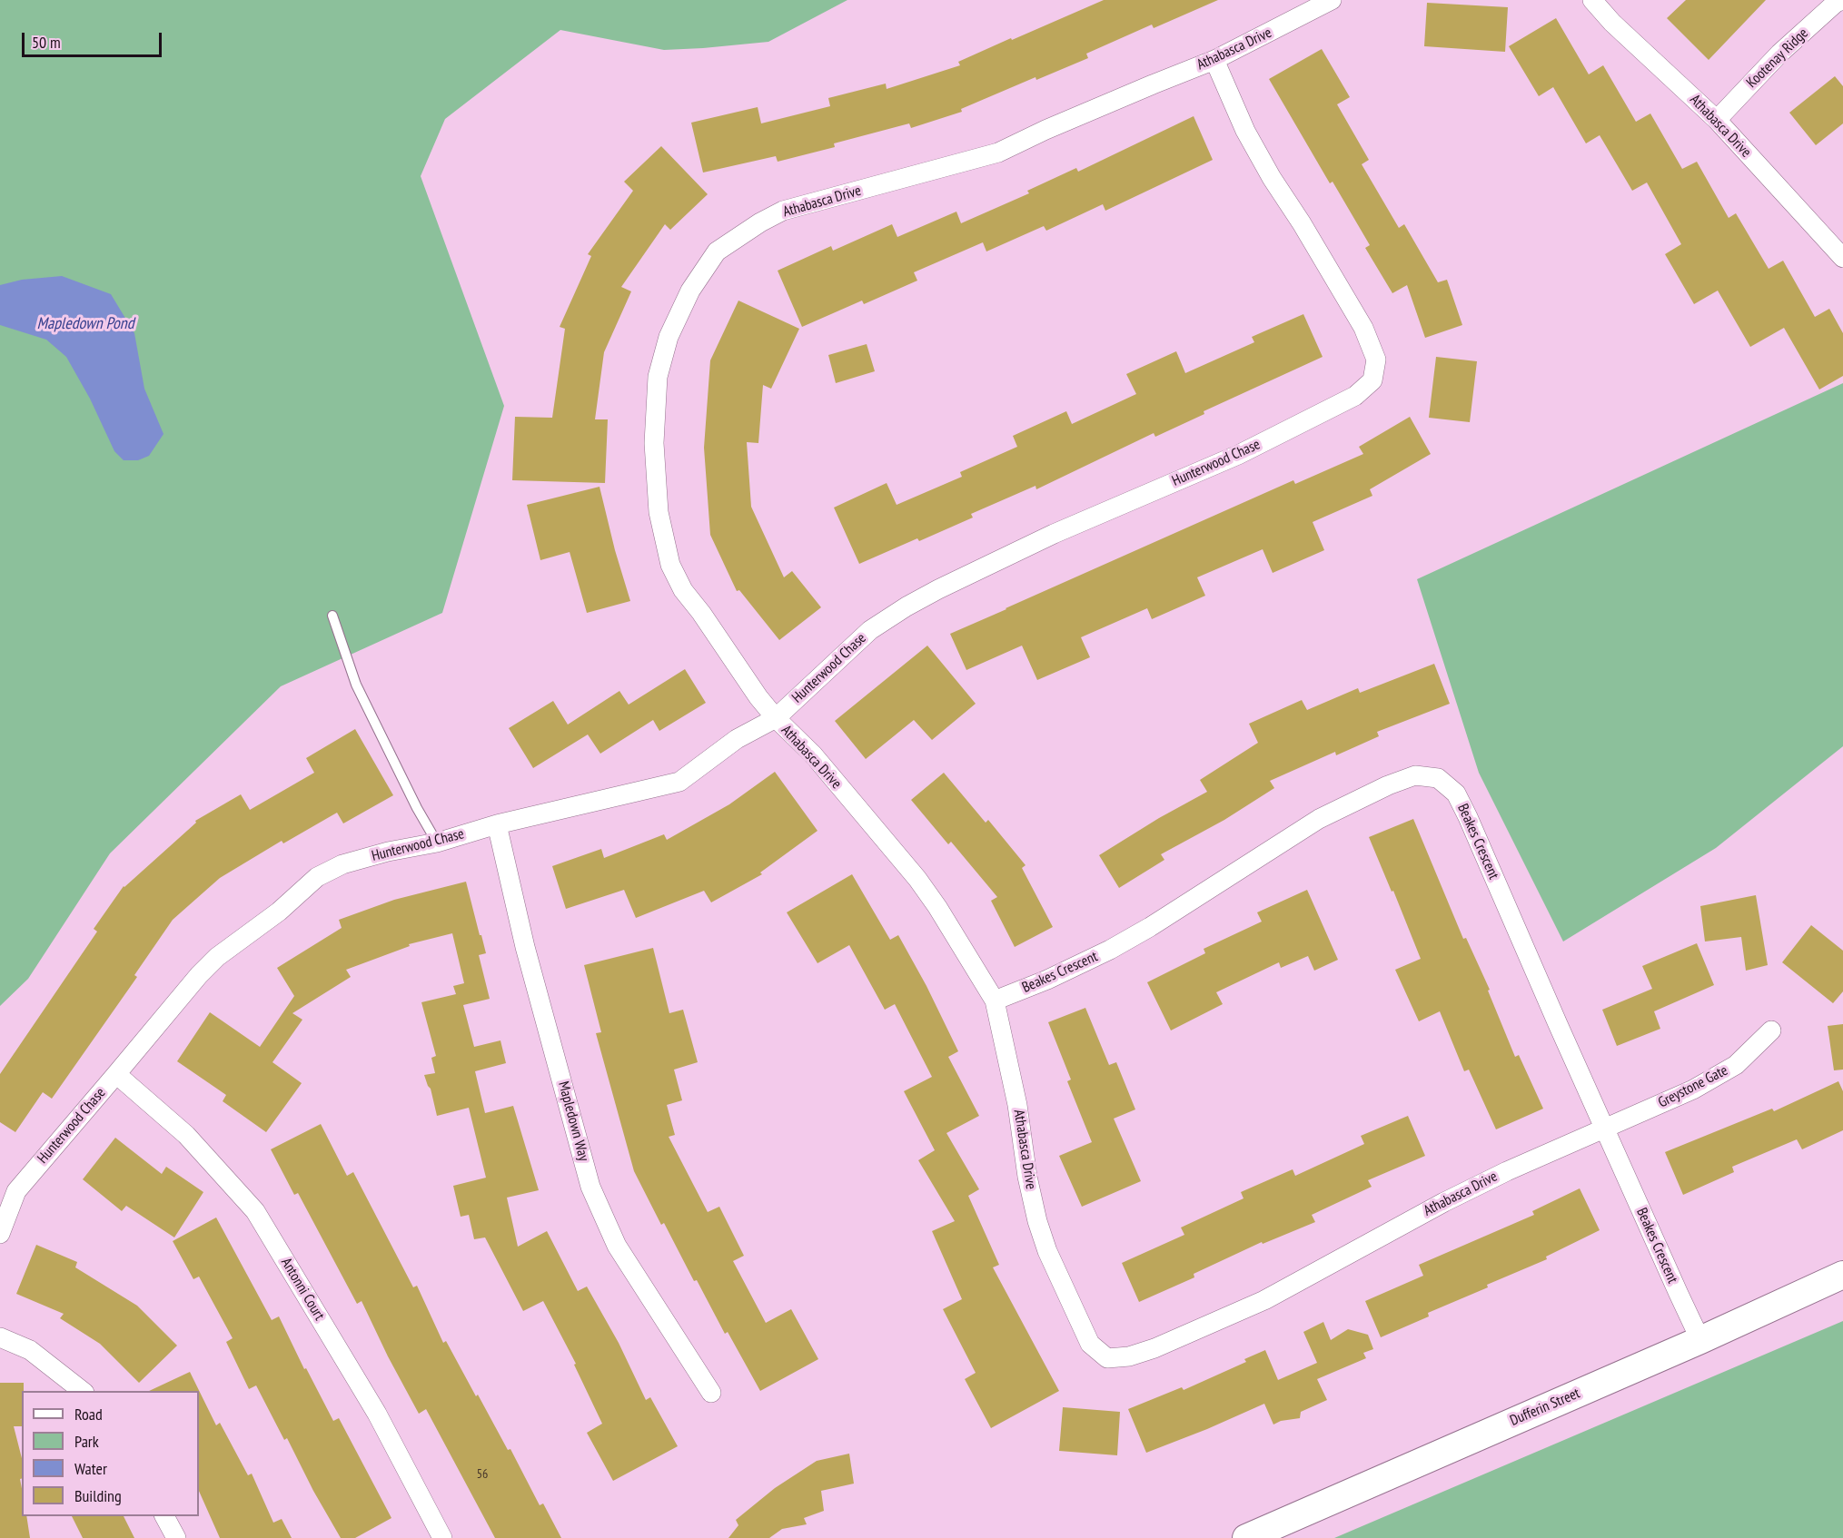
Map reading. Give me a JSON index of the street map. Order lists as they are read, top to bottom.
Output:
{
  "streets": {
    "main road": ["Dufferin Street"],
    "street": [
      "Athabasca Drive",
      "Kootenay Ridge",
      "Hunterwood Chase",
      "Beakes Crescent",
      "Greystone Gate",
      "Mapledown Way",
      "Antonni Court"
    ]
  },
  "crossings": [
    ["Athabasca Drive", "Kootenay Ridge"],
    ["Athabasca Drive", "Hunterwood Chase"],
    ["Athabasca Drive", "Beakes Crescent"],
    ["Athabasca Drive", "Greystone Gate"],
    ["Hunterwood Chase", "Mapledown Way"],
    ["Hunterwood Chase", "Antonni Court"],
    ["Beakes Crescent", "Greystone Gate"],
    ["Beakes Crescent", "Dufferin Street"]
  ],
  "water": ["Mapledown Pond"],
  "house_numbers": ["56"],
  "legend": [
    "Road",
    "Park",
    "Water",
    "Building"
  ],
  "scale_bar": "50 m"
}
